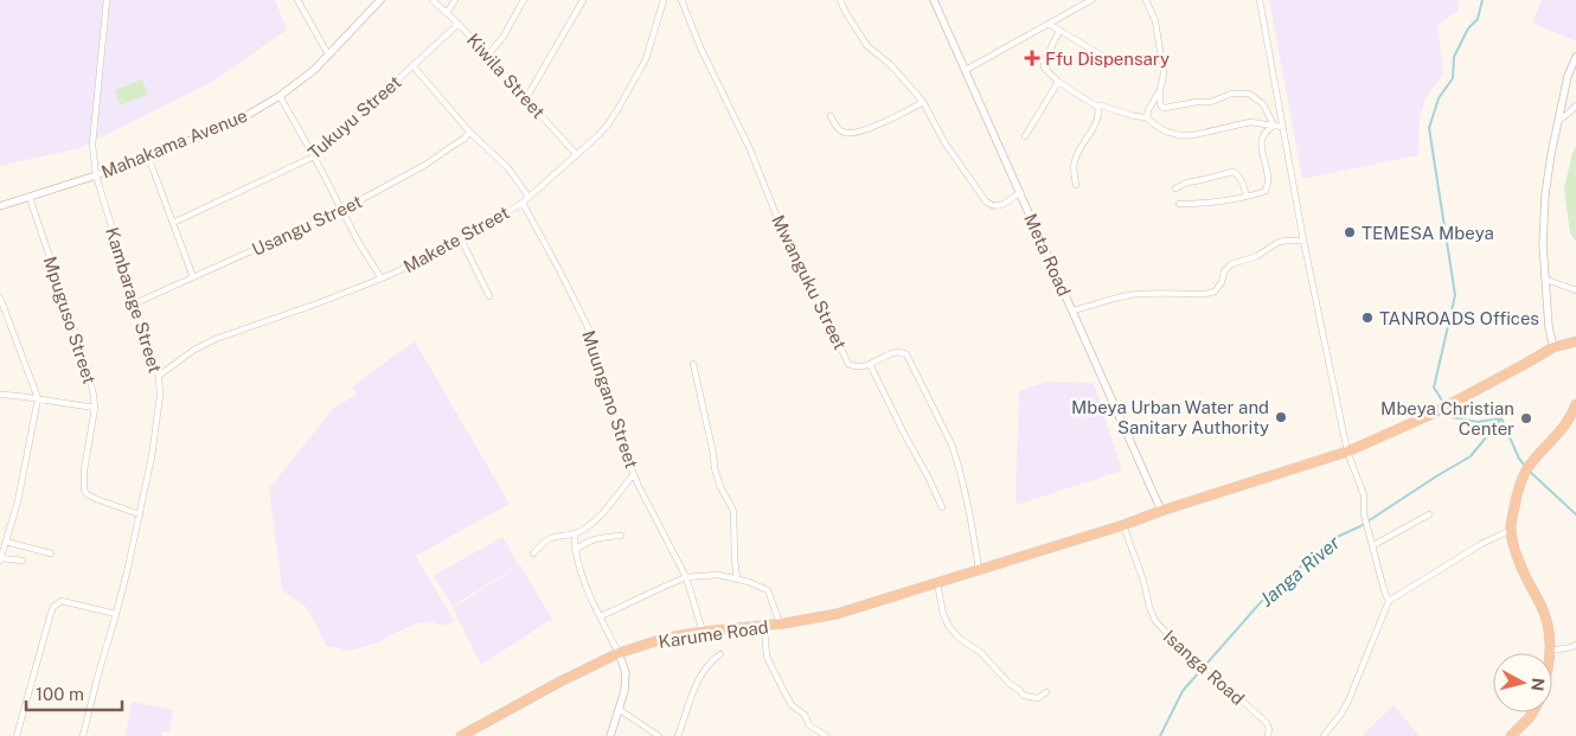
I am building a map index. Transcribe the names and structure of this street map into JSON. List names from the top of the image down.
{
  "streets": {
    "highway": ["Karume Road"],
    "street": [
      "Kiwila Street",
      "Tukuyu Street",
      "Mahakama Avenue",
      "Usangu Street",
      "Makete Street",
      "Meta Road",
      "Mwanguku Street",
      "Kambarage Street",
      "Mpuguso Street",
      "Muungano Street",
      "Isanga Road"
    ]
  },
  "crossings": [
    ["Kiwila Street", "Tukuyu Street"],
    ["Kiwila Street", "Makete Street"],
    ["Mahakama Avenue", "Kambarage Street"],
    ["Mahakama Avenue", "Mpuguso Street"],
    ["Usangu Street", "Kambarage Street"],
    ["Makete Street", "Kambarage Street"],
    ["Makete Street", "Muungano Street"],
    ["Meta Road", "Karume Road"],
    ["Kambarage Street", "Mpuguso Street"],
    ["Muungano Street", "Karume Road"],
    ["Karume Road", "Isanga Road"]
  ],
  "water": ["Janga River"],
  "places": {
    "health": ["Ffu Dispensary"],
    "other": [
      "TEMESA Mbeya",
      "TANROADS Offices",
      "Mbeya Urban Water and Sanitary Authority",
      "Mbeya Christian Center"
    ]
  },
  "scale_bar": "100 m",
  "north": "right"
}
